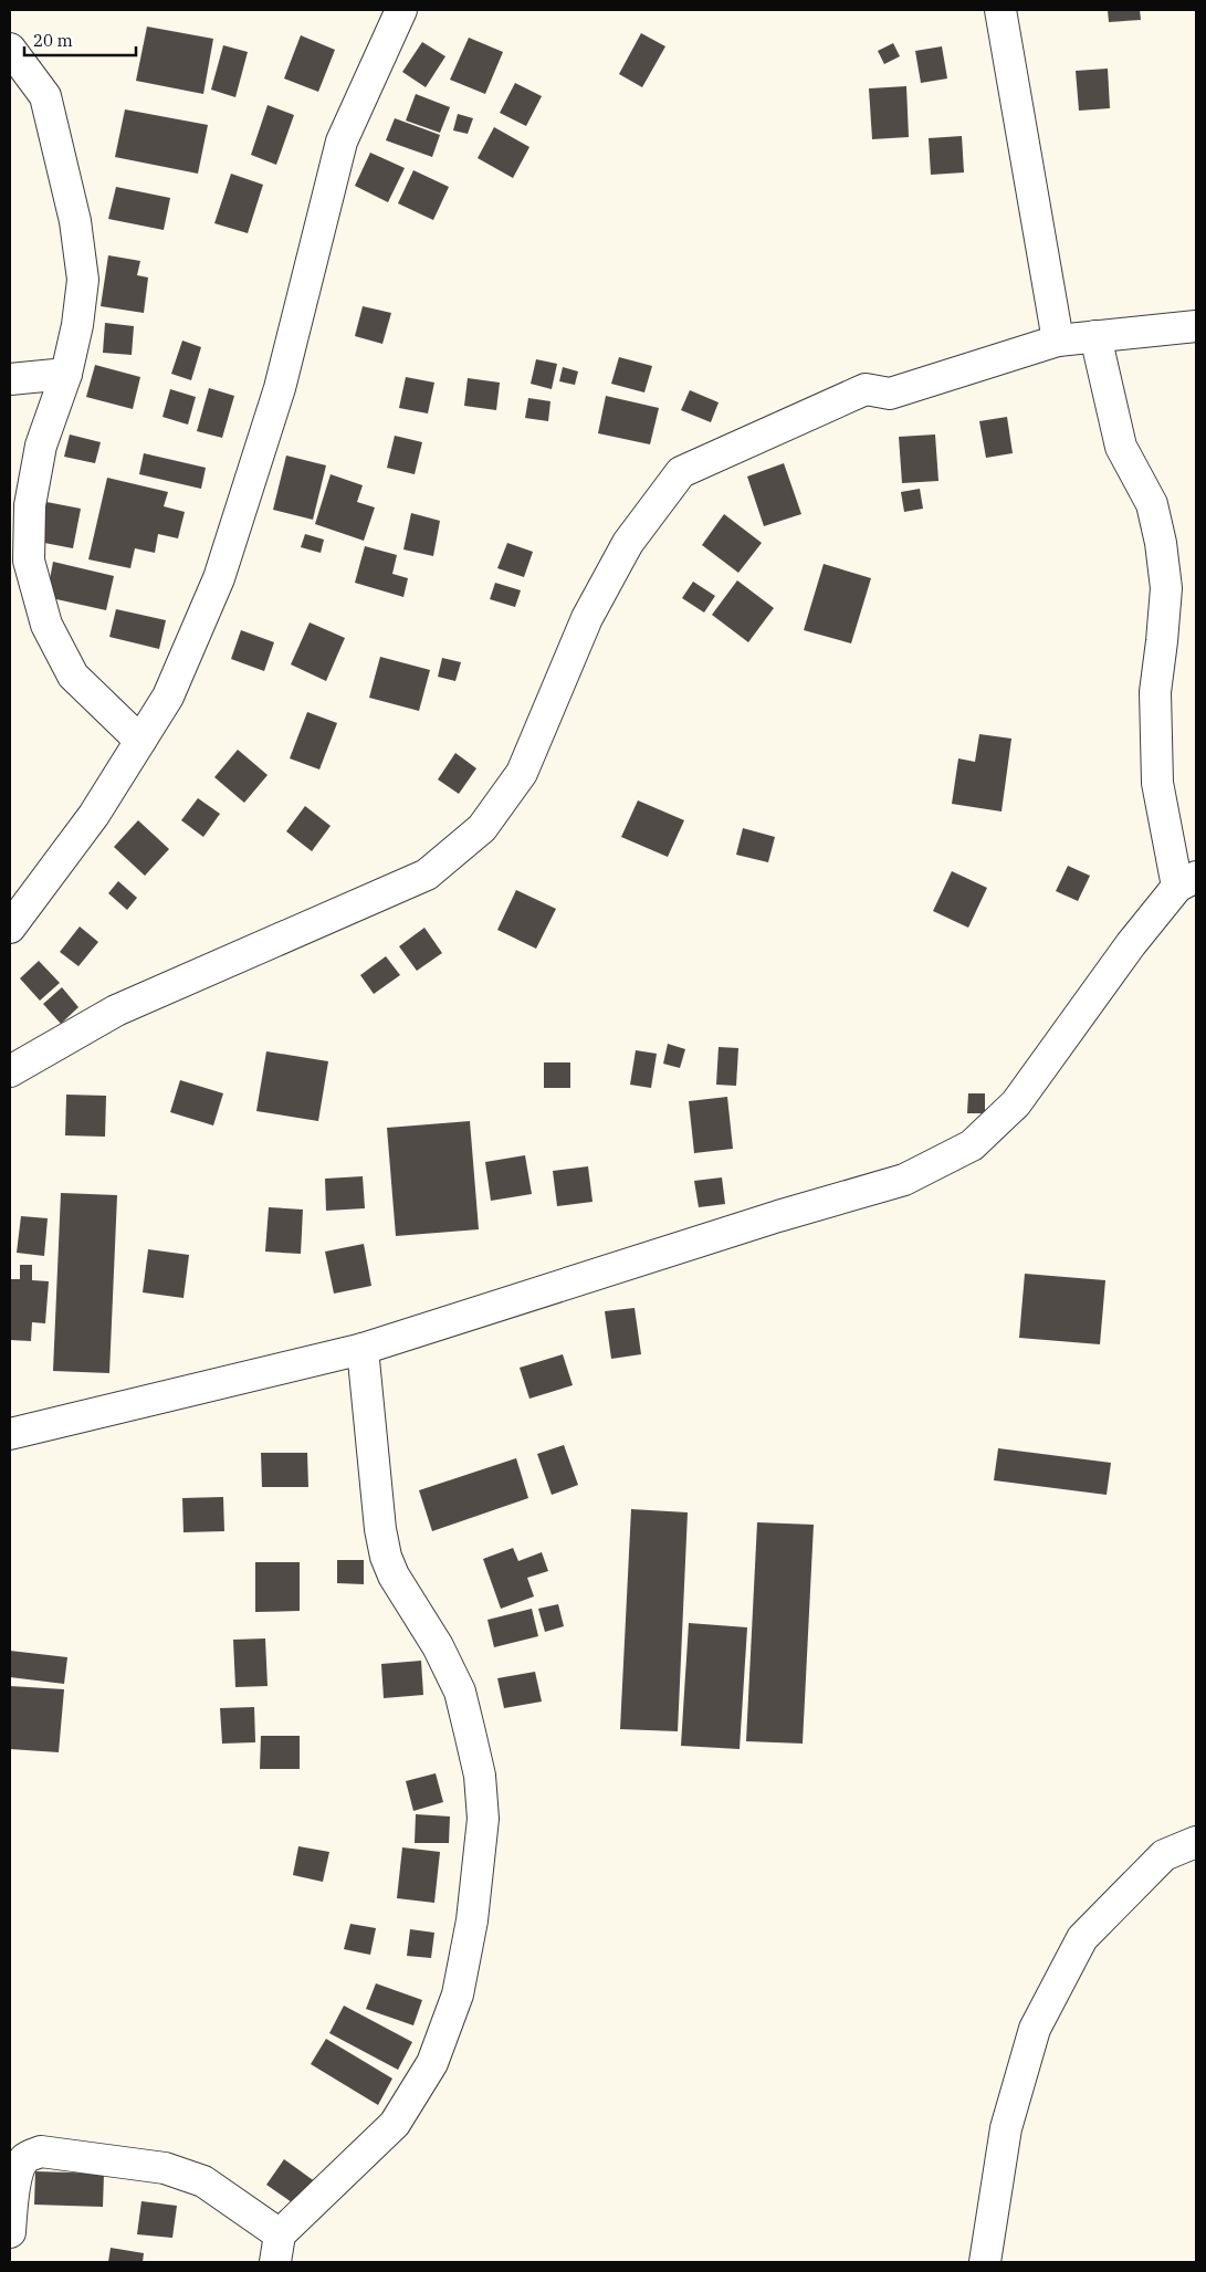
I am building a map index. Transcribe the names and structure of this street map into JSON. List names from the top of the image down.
{
  "scale_bar": "20 m"
}
